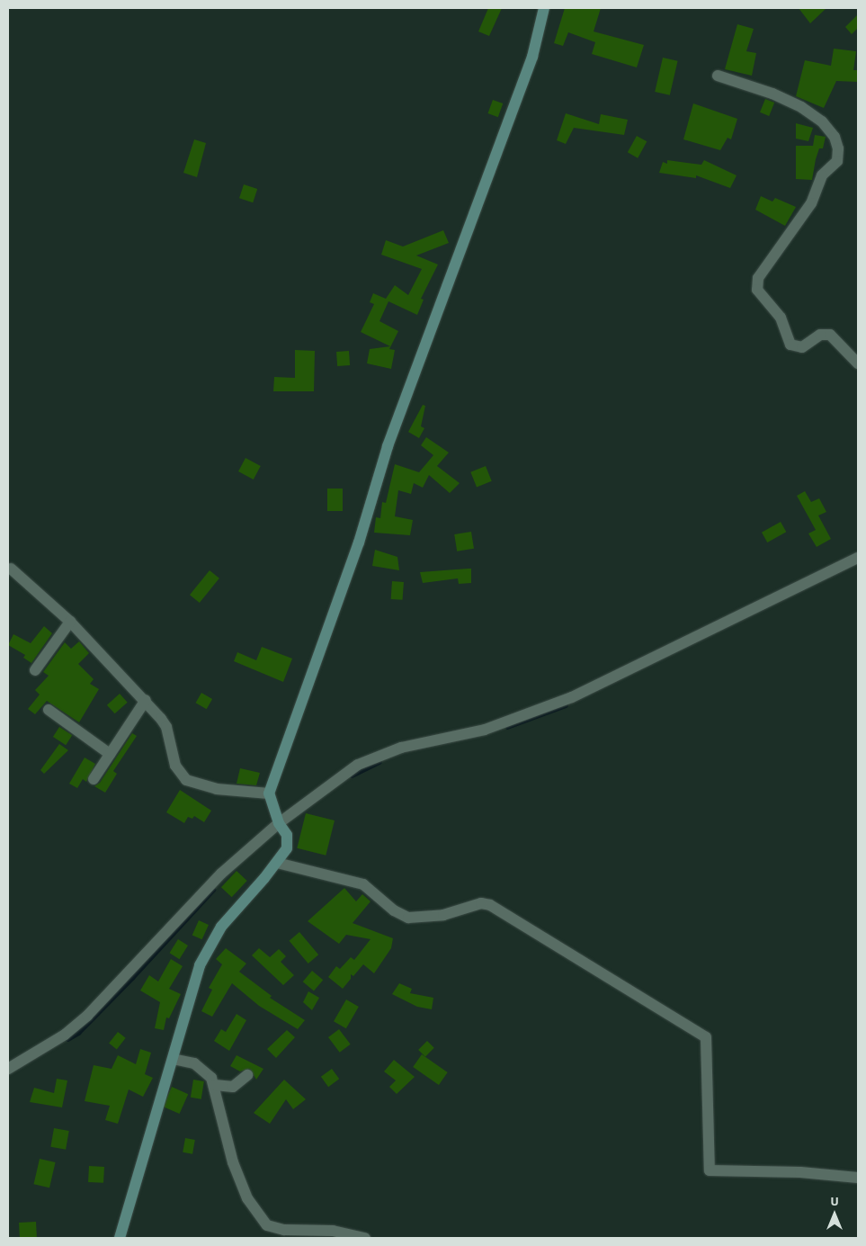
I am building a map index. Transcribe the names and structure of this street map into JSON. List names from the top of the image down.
{
  "north": "top"
}
